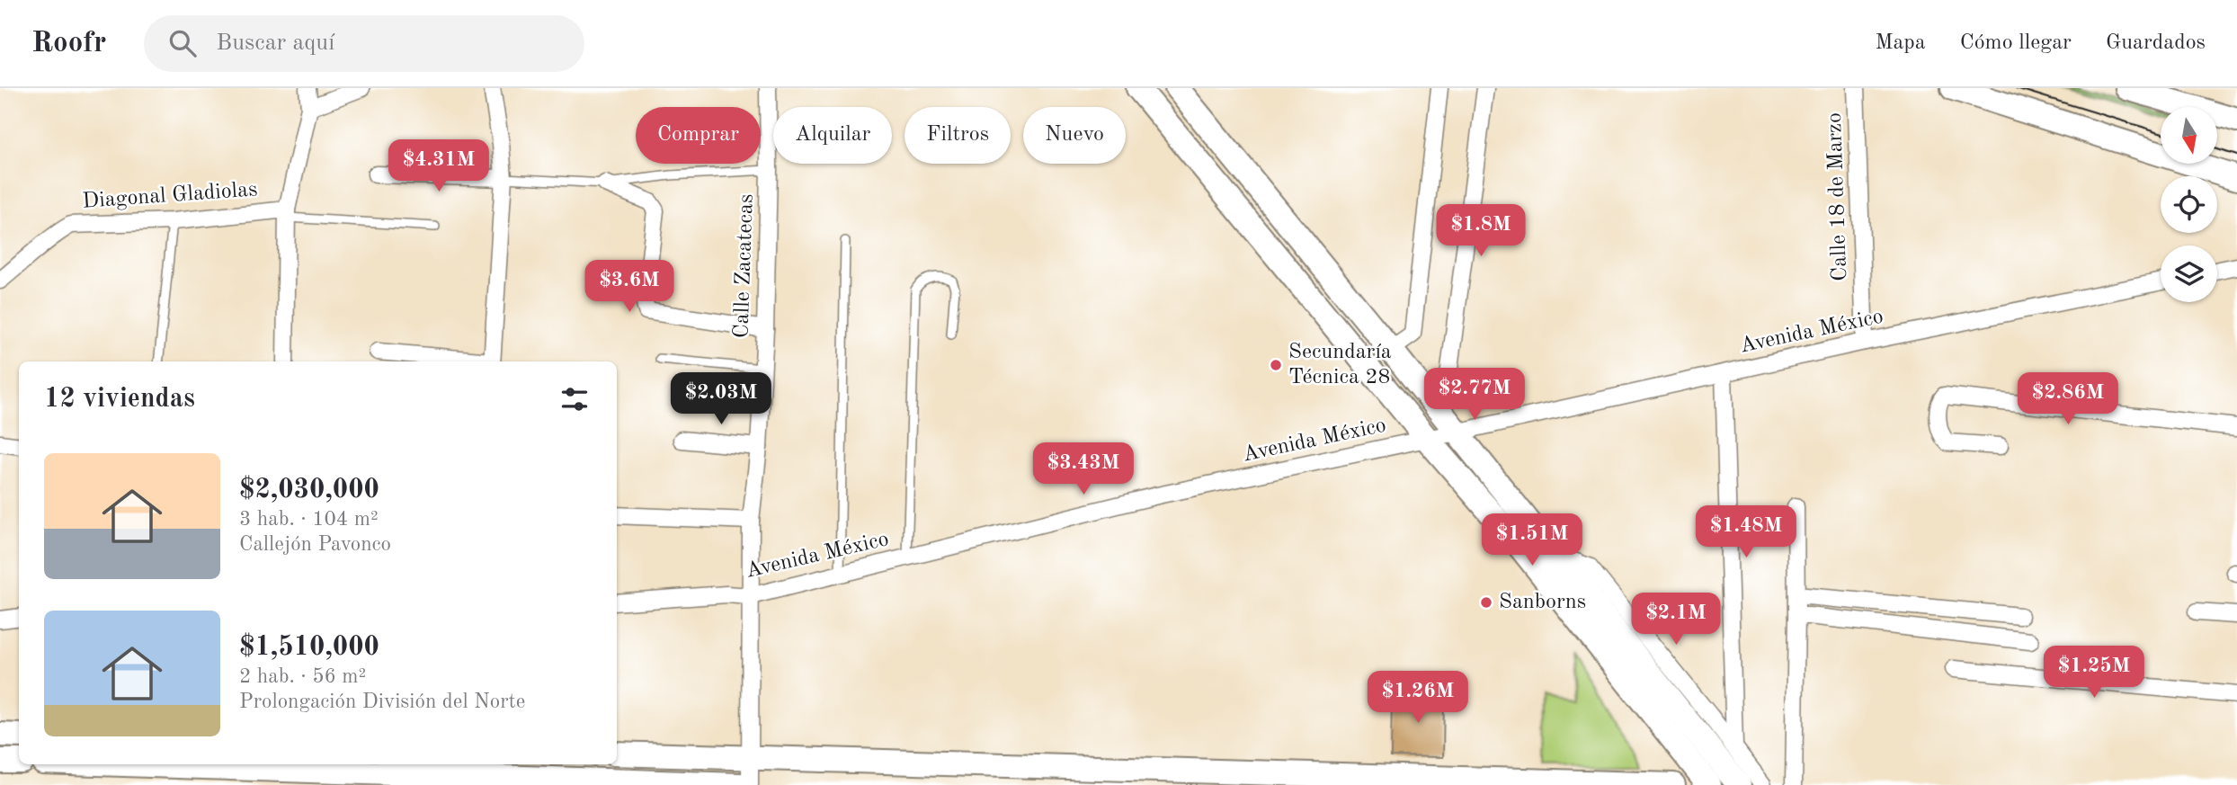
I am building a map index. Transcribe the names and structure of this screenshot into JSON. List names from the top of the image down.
{
  "streets": {
    "street": [
      "Diagonal Gladiolas",
      "Calle 18 de Marzo",
      "Calle Zacatecas",
      "Avenida México"
    ]
  },
  "crossings": [
    ["Calle 18 de Marzo", "Avenida México"],
    ["Calle Zacatecas", "Avenida México"]
  ],
  "places": ["Secundaría Técnica 28", "Sanborns"],
  "north": "bottom",
  "page": {
    "header": "Roofr",
    "search": "Buscar aquí",
    "nav": ["Mapa", "Cómo llegar", "Guardados"],
    "chip": [
      "Comprar",
      "Alquilar",
      "Filtros",
      "Nuevo"
    ],
    "price": [
      "$4.31M",
      "$1.8M",
      "$3.6M",
      "$2.77M",
      "$2.03M",
      "$2.86M",
      "$3.43M",
      "$1.48M",
      "$1.51M",
      "$2.1M",
      "$1.25M",
      "$1.26M"
    ],
    "heading": "12 viviendas",
    "list": [
      {
        "name": "$2,030,000",
        "note": "3 hab. · 104 m² · Callejón Pavonco"
      },
      {
        "name": "$1,510,000",
        "note": "2 hab. · 56 m² · Prolongación División del Norte"
      }
    ]
  }
}
